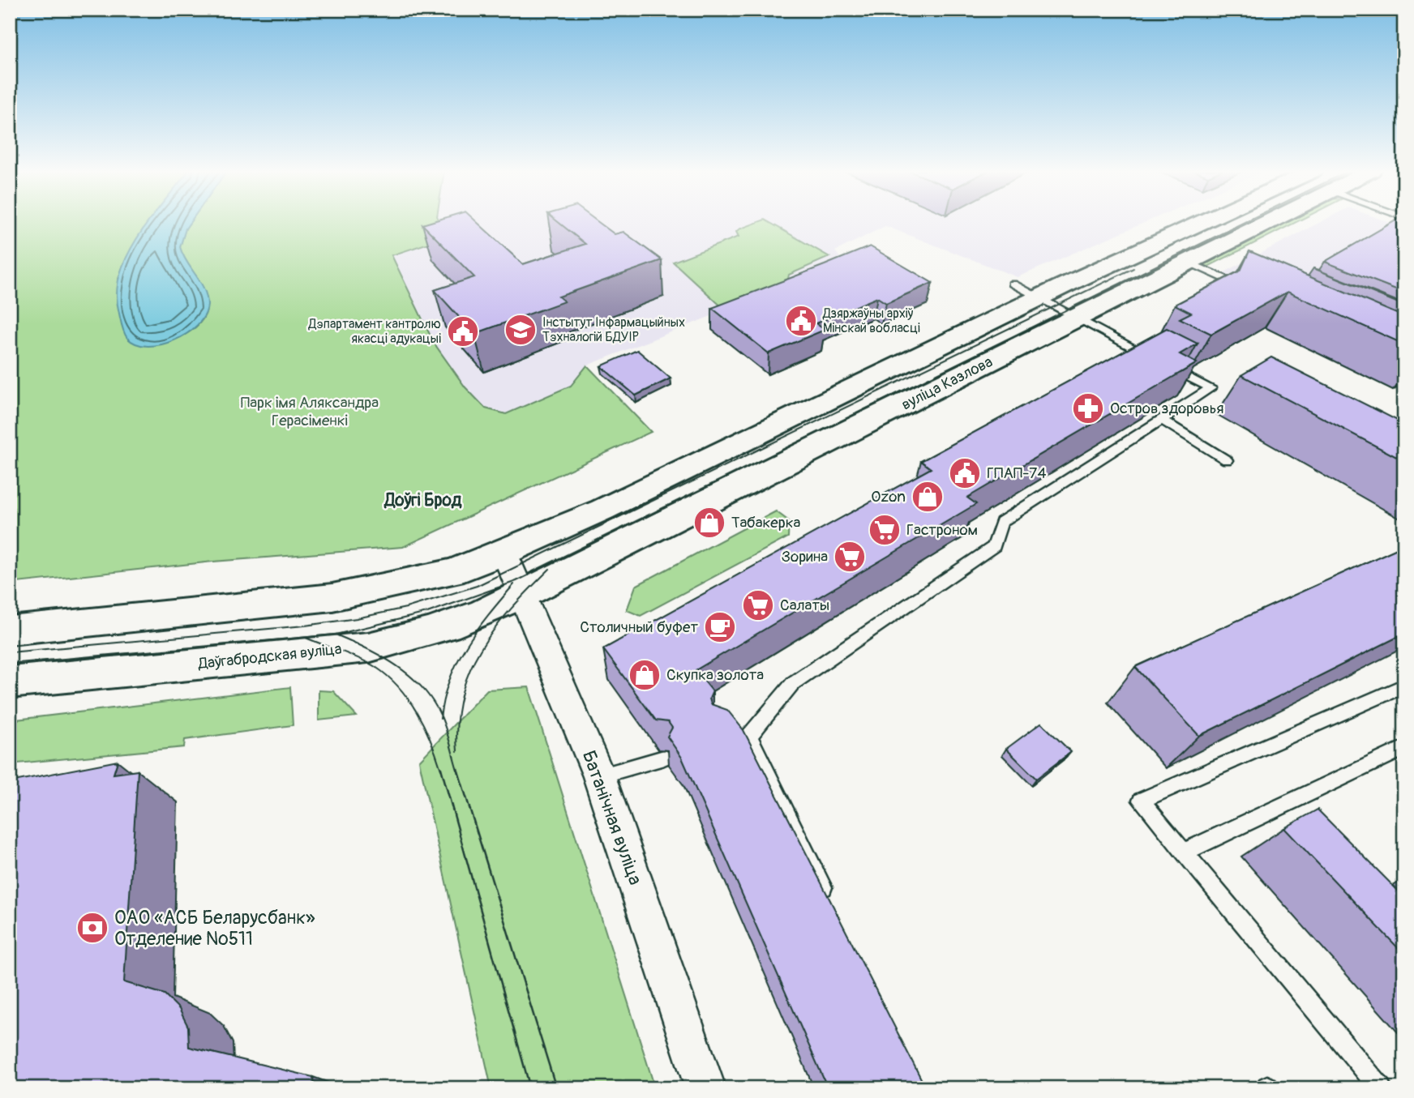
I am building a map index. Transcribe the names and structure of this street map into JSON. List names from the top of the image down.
{
  "streets": {
    "main road": ["вуліца Казлова", "Даўгабродская вуліца"],
    "street": ["Батанічная вуліца"]
  },
  "crossings": [
    ["вуліца Казлова", "Даўгабродская вуліца"],
    ["вуліца Казлова", "Батанічная вуліца"],
    ["Даўгабродская вуліца", "Батанічная вуліца"]
  ],
  "districts": ["Доўгі Брод"],
  "parks": ["Парк імя Аляксандра Герасіменкі"],
  "places": {
    "public building": ["Дзяржаўны архіў Мінскай вобласці", "Дэпартамент кантролю якасці адукацыі", "ГПАП-74"],
    "school or university": ["Інстытут Інфармацыйных Тэхналогій БДУІР"],
    "pharmacy": ["Остров здоровья"],
    "shop": ["Ozon", "Табакерка", "Скупка золота"],
    "supermarket": ["Гастроном", "Зорина", "Салаты"],
    "cafe": ["Столичный буфет"],
    "bank": ["ОАО «АСБ Беларусбанк» Отделение №511"]
  }
}
